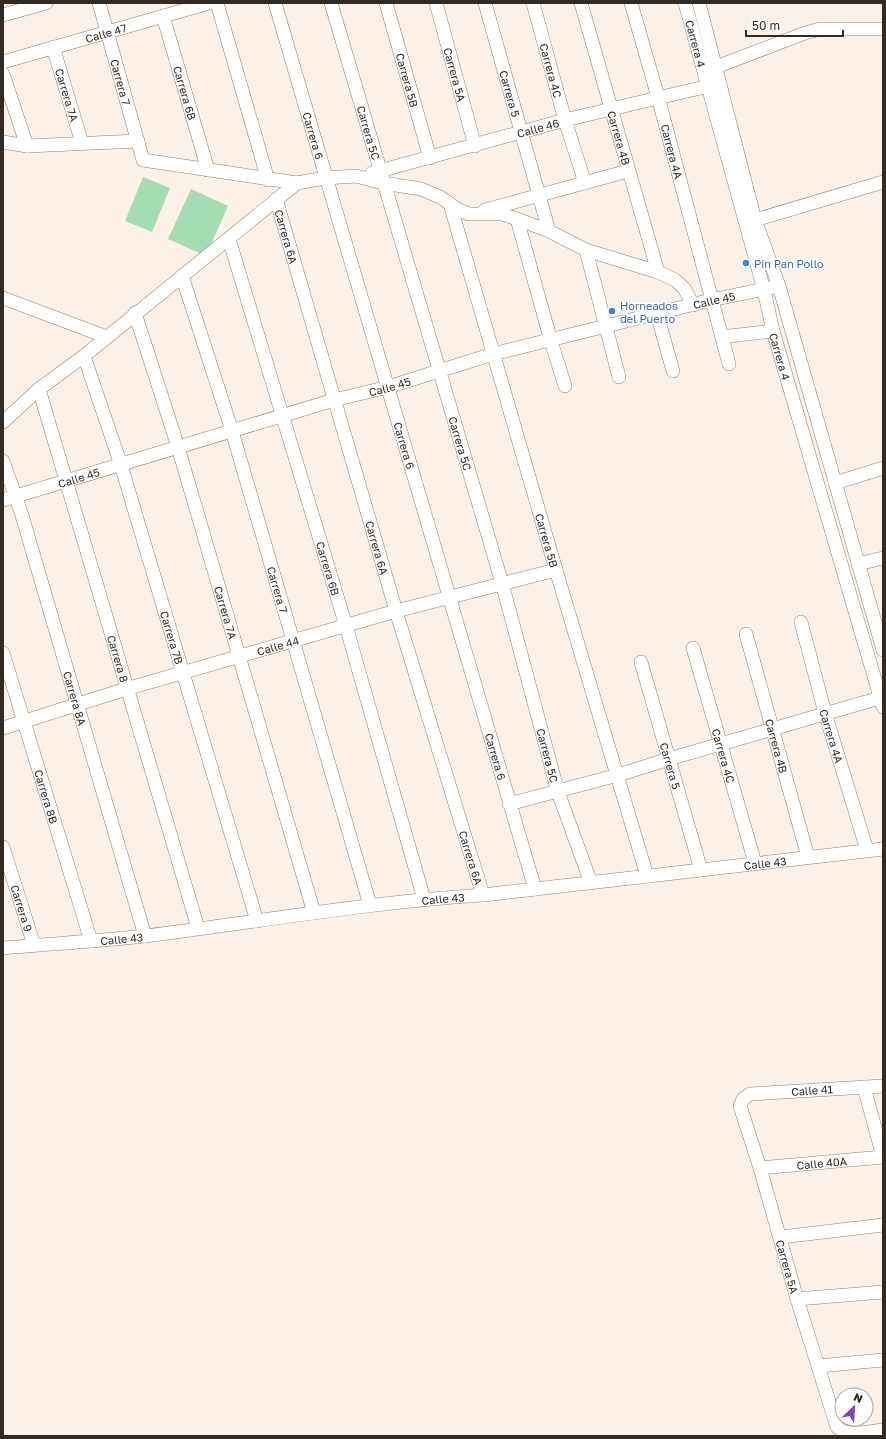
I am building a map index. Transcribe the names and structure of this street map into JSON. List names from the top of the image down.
{
  "streets": {
    "street": [
      "Calle 47",
      "Carrera 4",
      "Carrera 4C",
      "Carrera 5A",
      "Carrera 5B",
      "Carrera 7",
      "Carrera 6B",
      "Carrera 5",
      "Carrera 7A",
      "Calle 46",
      "Carrera 5C",
      "Carrera 6",
      "Carrera 4B",
      "Carrera 4A",
      "Carrera 6A",
      "Calle 45",
      "Carrera 7B",
      "Calle 44",
      "Carrera 8",
      "Carrera 8A",
      "Carrera 8B",
      "Calle 43",
      "Carrera 9",
      "Calle 41",
      "Calle 40A"
    ]
  },
  "crossings": [
    ["Calle 47", "Carrera 7"],
    ["Calle 47", "Carrera 6B"],
    ["Calle 47", "Carrera 7A"],
    ["Carrera 4", "Calle 46"],
    ["Carrera 4", "Calle 45"],
    ["Carrera 4C", "Calle 46"],
    ["Carrera 4C", "Calle 43"],
    ["Carrera 5A", "Calle 46"],
    ["Carrera 5A", "Calle 41"],
    ["Carrera 5A", "Calle 40A"],
    ["Carrera 5B", "Calle 46"],
    ["Carrera 5B", "Calle 45"],
    ["Carrera 5B", "Calle 44"],
    ["Carrera 5B", "Calle 43"],
    ["Carrera 7", "Carrera 6B"],
    ["Carrera 7", "Calle 45"],
    ["Carrera 7", "Calle 44"],
    ["Carrera 7", "Calle 43"],
    ["Carrera 6B", "Calle 45"],
    ["Carrera 6B", "Calle 44"],
    ["Carrera 6B", "Calle 43"],
    ["Carrera 5", "Calle 46"],
    ["Carrera 5", "Calle 43"],
    ["Carrera 7A", "Calle 45"],
    ["Carrera 7A", "Calle 44"],
    ["Carrera 7A", "Calle 43"],
    ["Calle 46", "Carrera 5C"],
    ["Calle 46", "Carrera 4B"],
    ["Calle 46", "Carrera 4A"],
    ["Carrera 5C", "Calle 45"],
    ["Carrera 5C", "Calle 44"],
    ["Carrera 5C", "Calle 43"],
    ["Carrera 6", "Calle 45"],
    ["Carrera 6", "Calle 44"],
    ["Carrera 6", "Calle 43"],
    ["Carrera 4B", "Calle 43"],
    ["Carrera 4A", "Calle 45"],
    ["Carrera 4A", "Calle 43"],
    ["Carrera 6A", "Calle 45"],
    ["Carrera 6A", "Calle 44"],
    ["Carrera 6A", "Calle 43"],
    ["Calle 45", "Carrera 7B"],
    ["Calle 45", "Carrera 8"],
    ["Calle 45", "Carrera 8A"],
    ["Carrera 7B", "Calle 44"],
    ["Carrera 7B", "Calle 43"],
    ["Calle 44", "Carrera 8"],
    ["Calle 44", "Carrera 8A"],
    ["Calle 44", "Carrera 8B"],
    ["Carrera 8", "Calle 43"],
    ["Carrera 8A", "Calle 43"],
    ["Carrera 8B", "Calle 43"],
    ["Calle 43", "Carrera 9"]
  ],
  "places": ["Pin Pan Pollo", "Horneados del Puerto"],
  "scale_bar": "50 m",
  "north": "top right"
}
